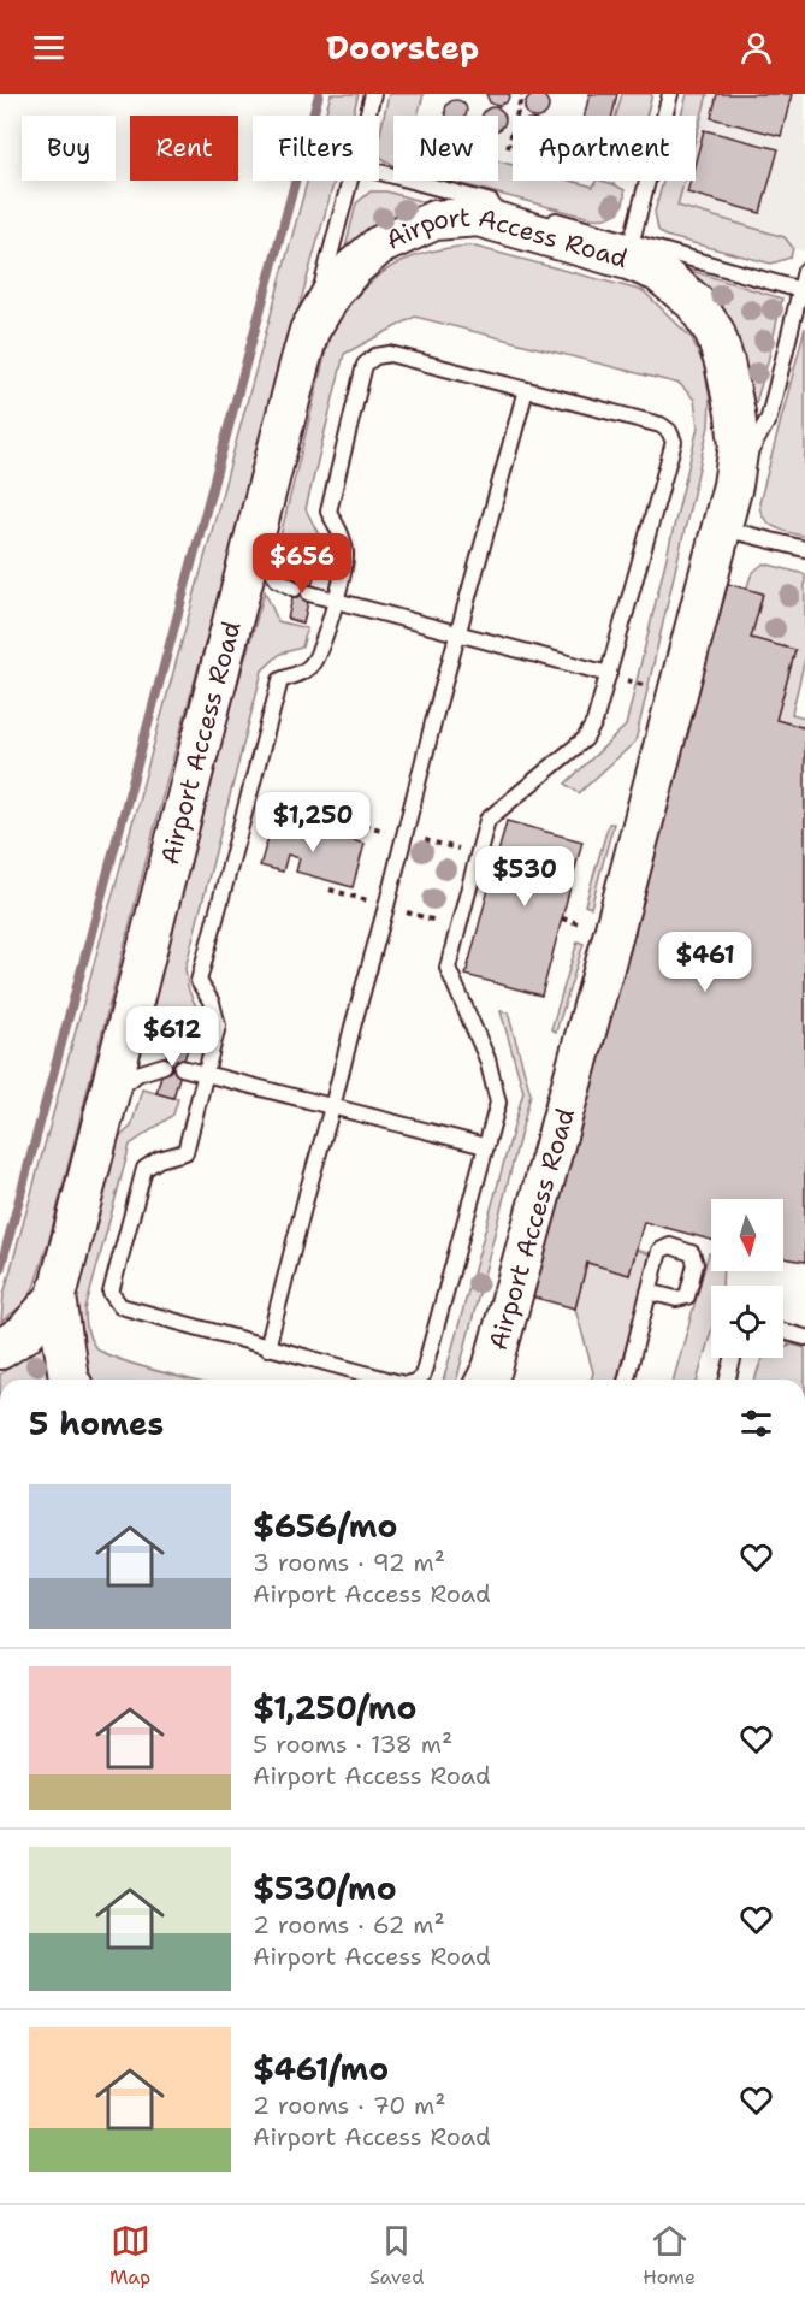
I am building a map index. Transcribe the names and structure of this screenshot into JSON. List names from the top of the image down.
{
  "streets": {
    "main road": ["Airport Access Road"]
  },
  "north": "bottom",
  "page": {
    "header": "Doorstep",
    "chip": [
      "Buy",
      "Rent",
      "Filters",
      "New",
      "Apartment"
    ],
    "price": [
      "$656",
      "$1,250",
      "$530",
      "$461",
      "$612"
    ],
    "heading": "5 homes",
    "list": [
      {
        "name": "$656/mo",
        "note": "3 rooms · 92 m² · Airport Access Road"
      },
      {
        "name": "$1,250/mo",
        "note": "5 rooms · 138 m² · Airport Access Road"
      },
      {
        "name": "$530/mo",
        "note": "2 rooms · 62 m² · Airport Access Road"
      },
      {
        "name": "$461/mo",
        "note": "2 rooms · 70 m² · Airport Access Road"
      }
    ],
    "tabs": ["Map", "Saved", "Home"]
  }
}
